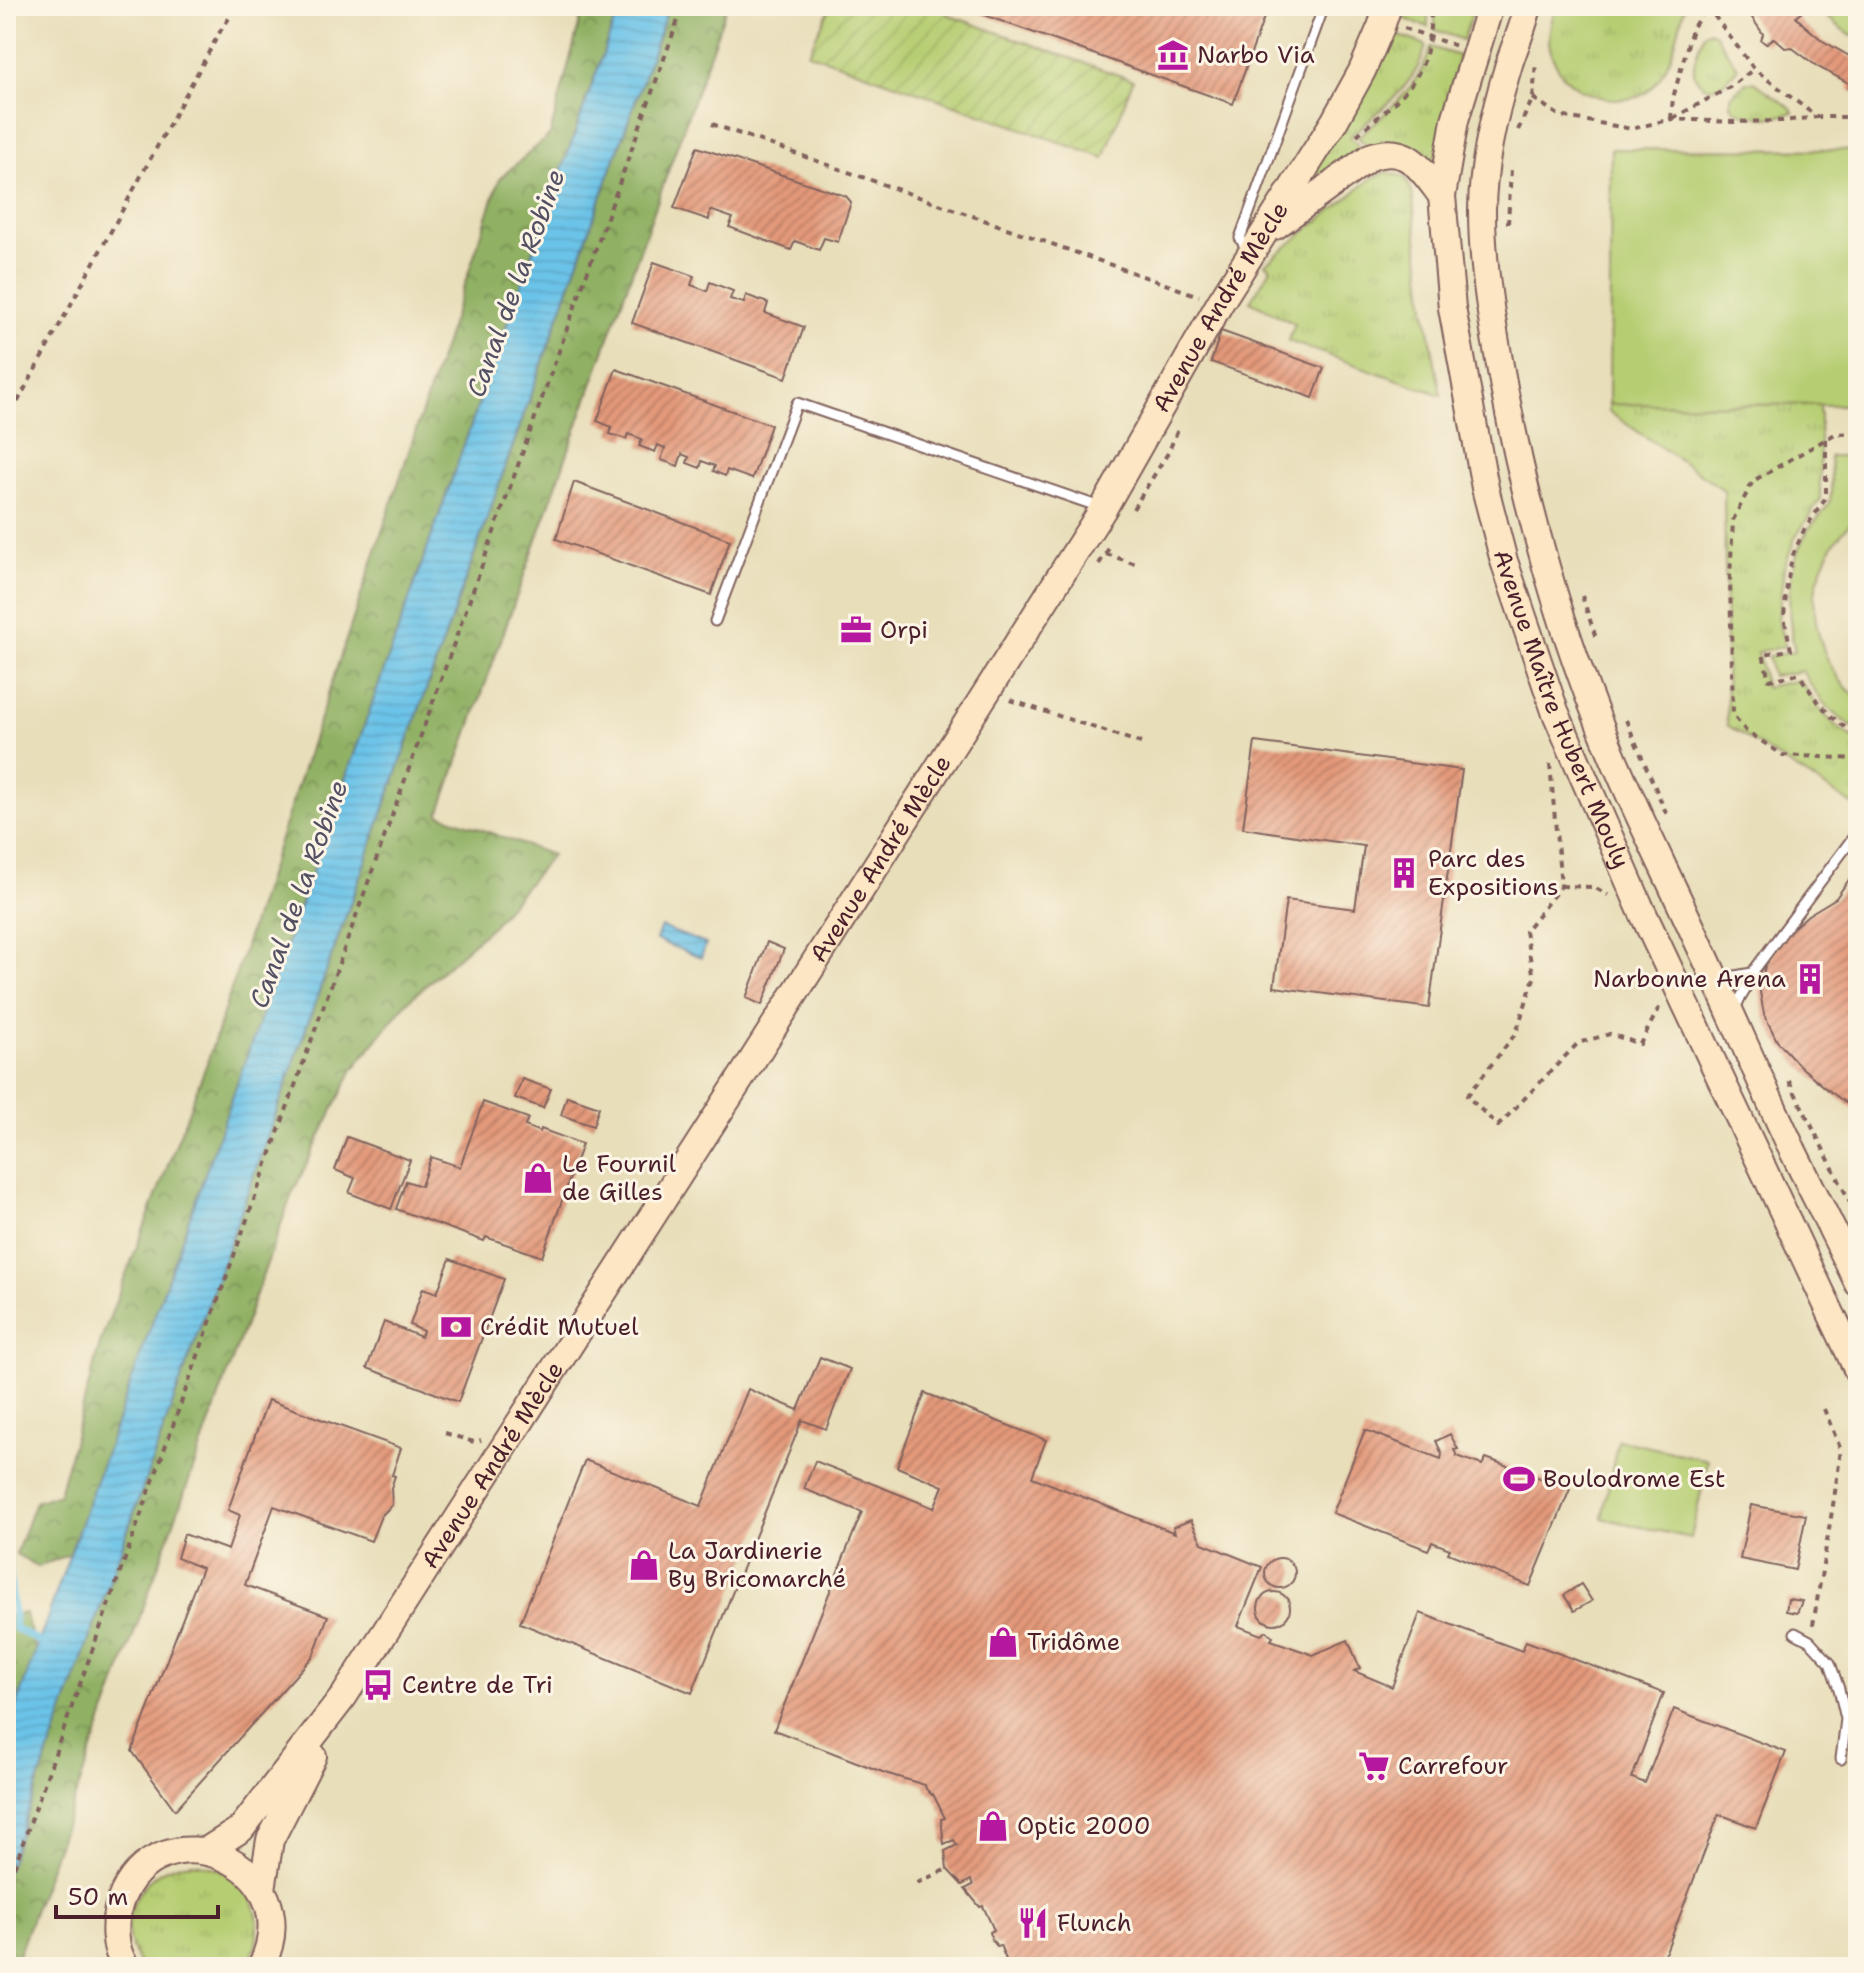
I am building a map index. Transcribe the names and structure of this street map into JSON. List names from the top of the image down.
{
  "streets": {
    "street": ["Avenue André Mècle", "Avenue Maître Hubert Mouly"]
  },
  "water": ["Canal de la Robine"],
  "places": {
    "museum": ["Narbo Via"],
    "office": ["Orpi"],
    "building": ["Parc des Expositions", "Narbonne Arena"],
    "shop": [
      "Le Fournil de Gilles",
      "La Jardinerie By Bricomarché",
      "Tridôme",
      "Optic 2000"
    ],
    "bank": ["Crédit Mutuel"],
    "sports": ["Boulodrome Est"],
    "bus stop": ["Centre de Tri"],
    "supermarket": ["Carrefour"],
    "restaurant": ["Flunch"]
  },
  "scale_bar": "50 m"
}
